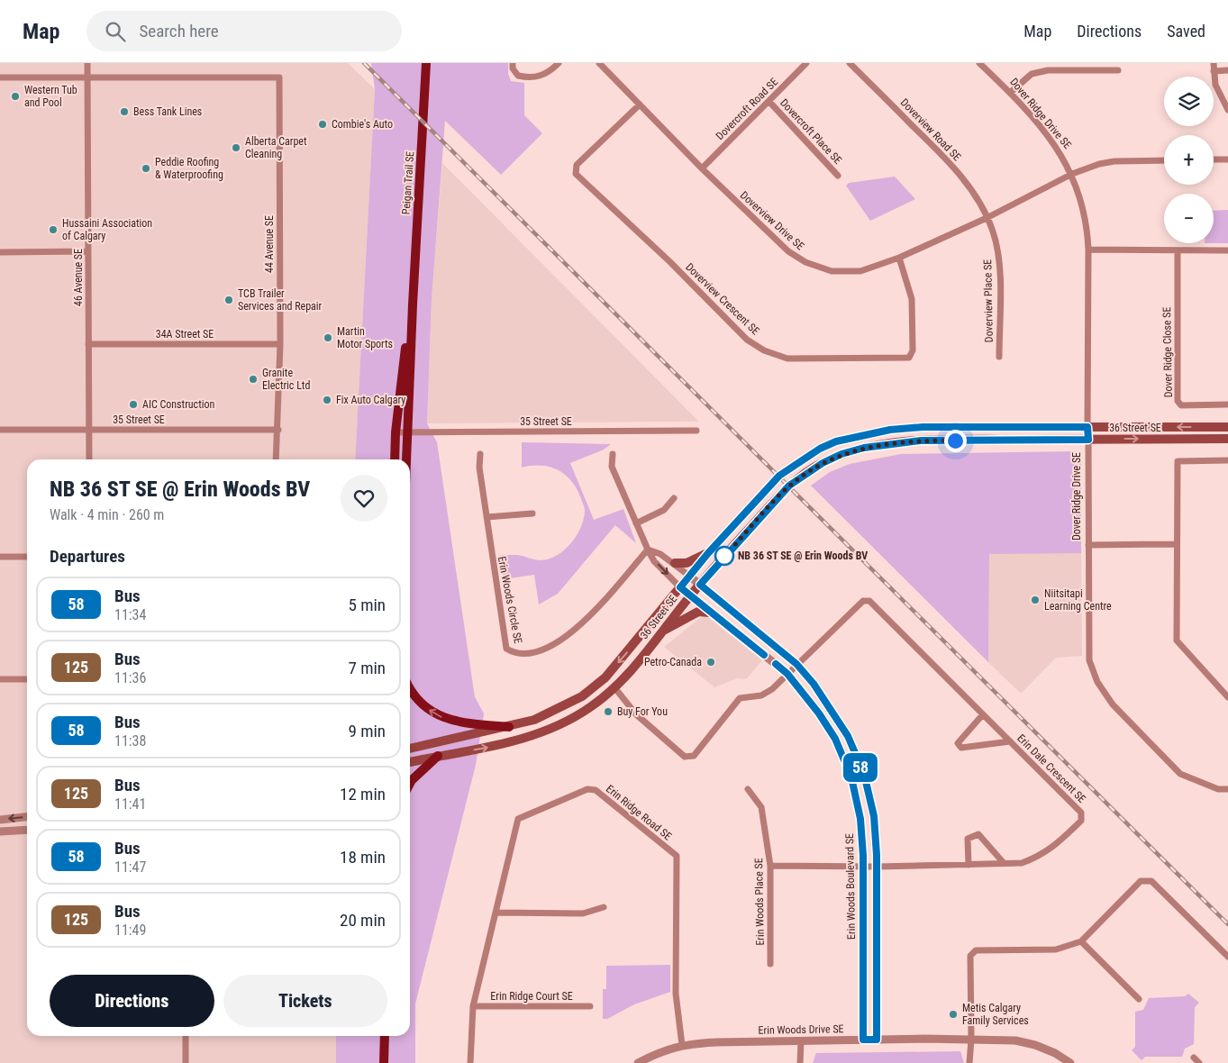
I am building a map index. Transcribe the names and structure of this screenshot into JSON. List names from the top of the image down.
{
  "streets": {
    "main road": ["Peigan Trail SE", "36 Street SE"],
    "street": [
      "Dovercroft Road SE",
      "Dover Ridge Drive SE",
      "Doverview Road SE",
      "Dovercroft Place SE",
      "Doverview Drive SE",
      "44 Avenue SE",
      "46 Avenue SE",
      "Doverview Crescent SE",
      "Doverview Place SE",
      "34A Street SE",
      "Dover Ridge Close SE",
      "35 Street SE",
      "Erin Woods Circle SE",
      "Erin Dale Crescent SE",
      "Erin Ridge Road SE",
      "Erin Woods Boulevard SE",
      "Erin Woods Place SE",
      "Erin Ridge Court SE",
      "Erin Woods Drive SE"
    ]
  },
  "crossings": [
    ["Dovercroft Road SE", "Dovercroft Place SE"],
    ["Dovercroft Road SE", "Doverview Drive SE"],
    ["Dover Ridge Drive SE", "Doverview Drive SE"],
    ["Dover Ridge Drive SE", "36 Street SE"],
    ["Doverview Road SE", "Doverview Drive SE"],
    ["Doverview Road SE", "Doverview Place SE"],
    ["Peigan Trail SE", "35 Street SE"],
    ["Doverview Drive SE", "Doverview Crescent SE"],
    ["Doverview Drive SE", "Doverview Place SE"],
    ["44 Avenue SE", "46 Avenue SE"],
    ["44 Avenue SE", "34A Street SE"],
    ["44 Avenue SE", "35 Street SE"],
    ["46 Avenue SE", "34A Street SE"],
    ["46 Avenue SE", "35 Street SE"],
    ["36 Street SE", "Erin Dale Crescent SE"],
    ["36 Street SE", "Erin Woods Boulevard SE"],
    ["Erin Dale Crescent SE", "Erin Woods Boulevard SE"],
    ["Erin Dale Crescent SE", "Erin Woods Place SE"],
    ["Erin Ridge Road SE", "Erin Ridge Court SE"],
    ["Erin Ridge Road SE", "Erin Woods Drive SE"],
    ["Erin Woods Boulevard SE", "Erin Woods Drive SE"]
  ],
  "places": [
    "Western Tub and Pool",
    "Bess Tank Lines",
    "Combie's Auto",
    "Alberta Carpet Cleaning",
    "Peddie Roofing & Waterproofing",
    "Hussaini Association of Calgary",
    "TCB Trailer Services and Repair",
    "Martin Motor Sports",
    "Granite Electric Ltd",
    "Fix Auto Calgary",
    "AIC Construction",
    "NB 36 ST SE @ Erin Woods BV",
    "Niitsitapi Learning Centre",
    "Petro-Canada",
    "Buy For You",
    "Metis Calgary Family Services"
  ],
  "lines": ["bus line 58"],
  "page": {
    "header": "Map",
    "search": "Search here",
    "nav": ["Map", "Directions", "Saved"],
    "on_map": "58",
    "map_buttons": ["+", "−"],
    "heading": [
      ["NB 36 ST SE @ Erin Woods BV", "Walk · 4 min · 260 m"],
      "Departures"
    ],
    "list": [
      {
        "mark": "58",
        "name": "Bus",
        "note": "11:34",
        "value": "5 min"
      },
      {
        "mark": "125",
        "name": "Bus",
        "note": "11:36",
        "value": "7 min"
      },
      {
        "mark": "58",
        "name": "Bus",
        "note": "11:38",
        "value": "9 min"
      },
      {
        "mark": "125",
        "name": "Bus",
        "note": "11:41",
        "value": "12 min"
      },
      {
        "mark": "58",
        "name": "Bus",
        "note": "11:47",
        "value": "18 min"
      },
      {
        "mark": "125",
        "name": "Bus",
        "note": "11:49",
        "value": "20 min"
      }
    ],
    "buttons": ["Directions", "Tickets"]
  }
}
